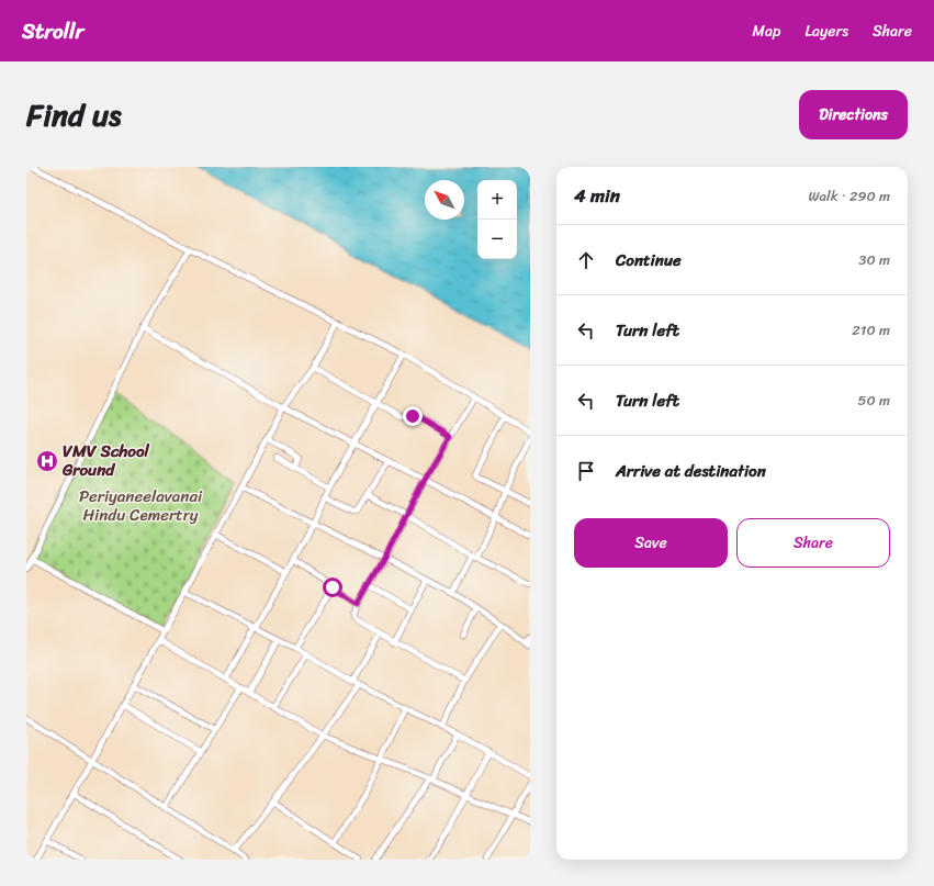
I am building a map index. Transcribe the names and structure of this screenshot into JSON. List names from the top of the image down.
{
  "parks": ["Periyaneelavanai Hindu Cemertry"],
  "places": {
    "hospital": ["VMV School Ground"]
  },
  "north": "top left",
  "page": {
    "header": "Strollr",
    "nav": ["Map", "Layers", "Share"],
    "title": "Find us",
    "buttons": [
      "Directions",
      ["Save", "Share"]
    ],
    "heading": ["4 min", "Walk · 290 m"],
    "map_buttons": ["+", "−"],
    "list": [
      ["Continue", "30 m"],
      ["Turn left", "210 m"],
      ["Turn left", "50 m"],
      "Arrive at destination"
    ]
  }
}
